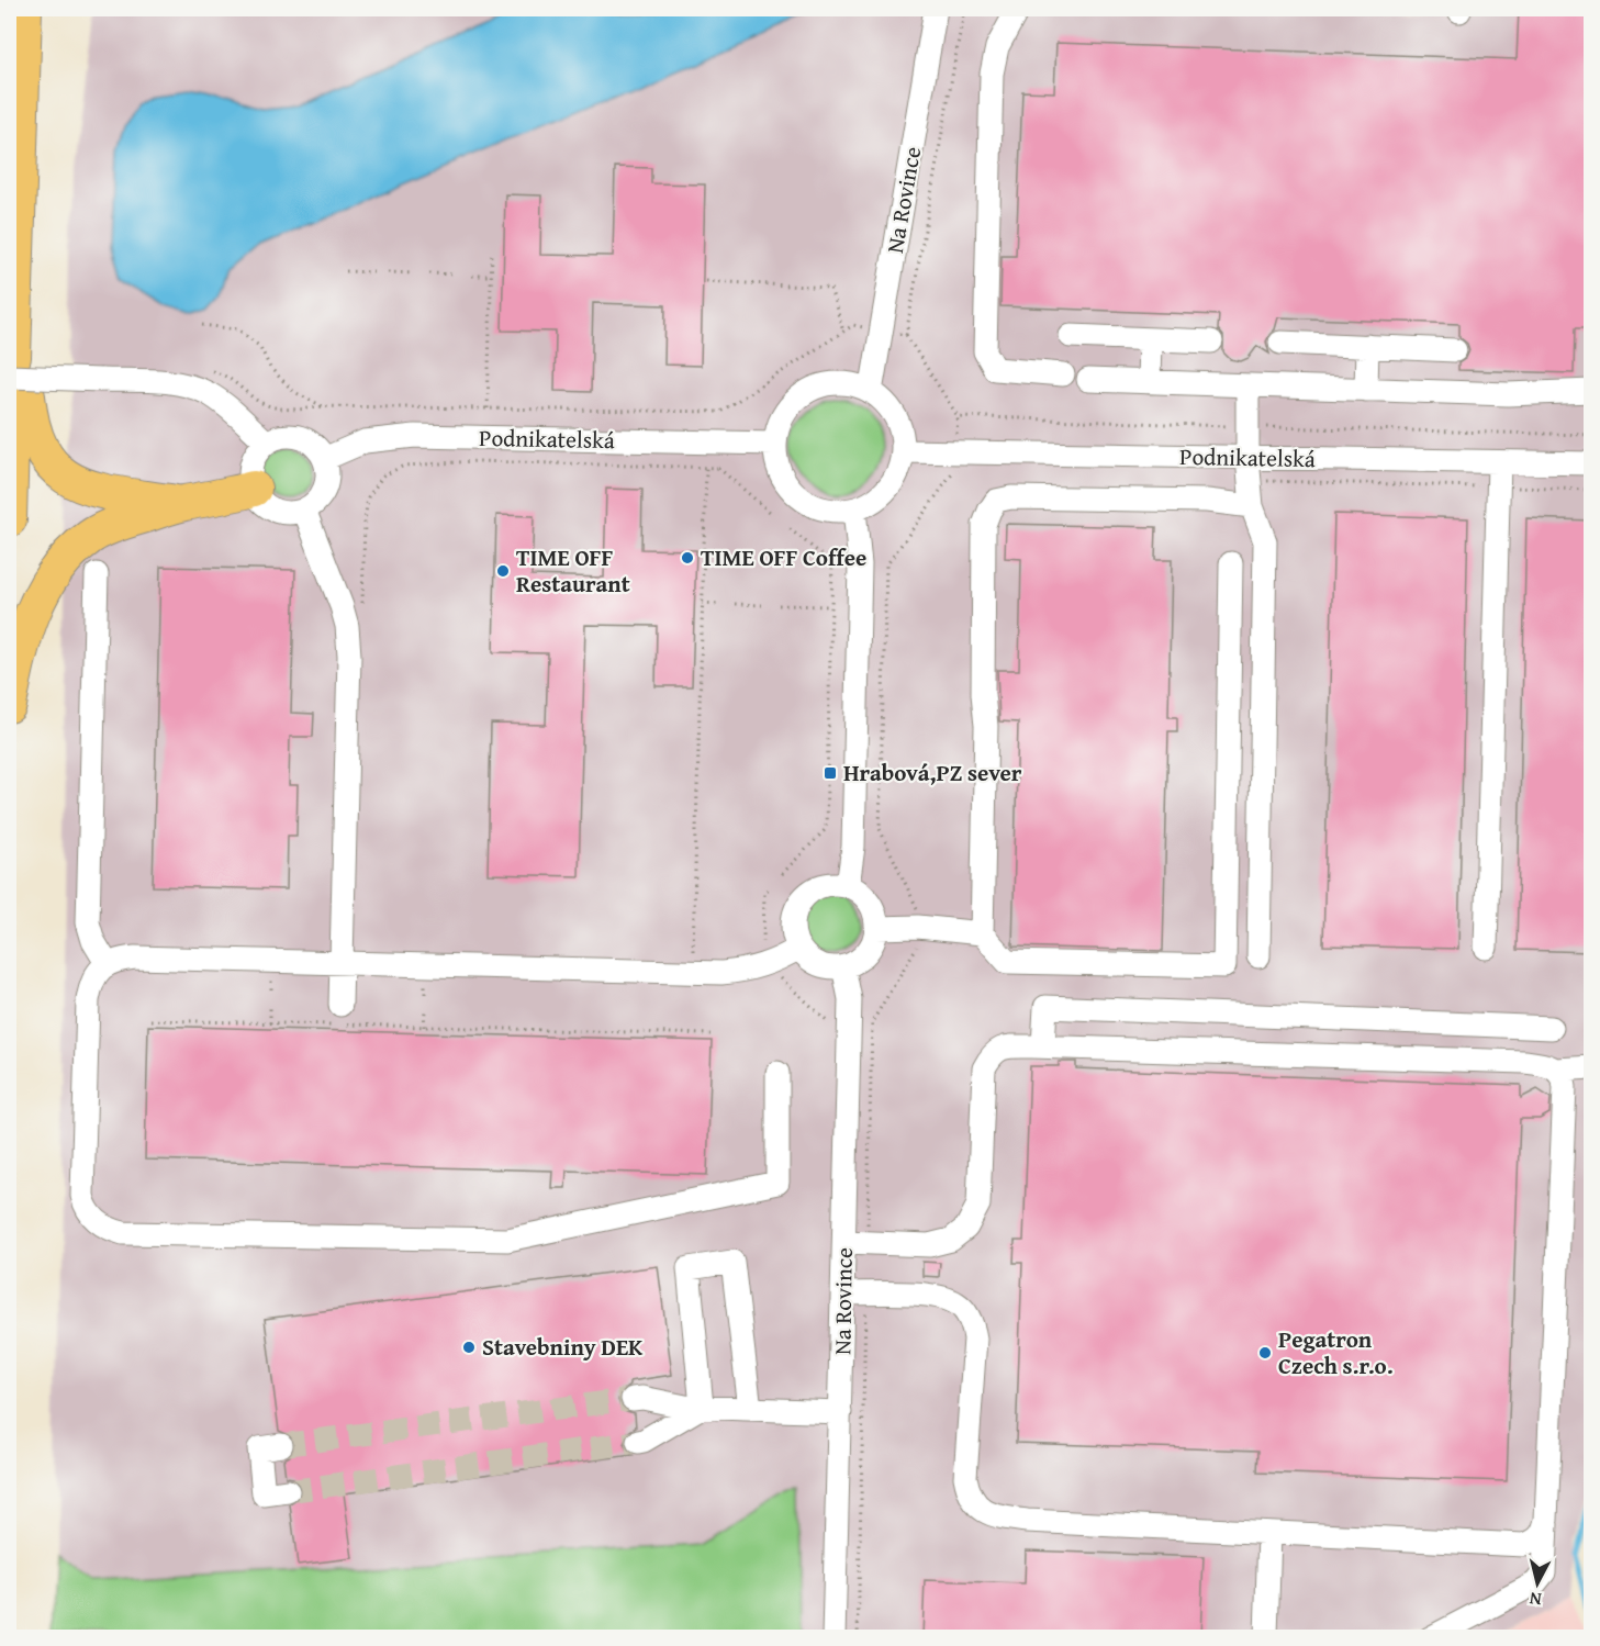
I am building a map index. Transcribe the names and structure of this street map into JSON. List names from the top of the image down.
{
  "streets": {
    "street": ["Na Rovince", "Podnikatelská"]
  },
  "crossings": [
    ["Na Rovince", "Podnikatelská"]
  ],
  "places": {
    "other": [
      "TIME OFF Coffee",
      "TIME OFF Restaurant",
      "Stavebniny DEK",
      "Pegatron Czech s.r.o."
    ],
    "transit": ["Hrabová,PZ sever"]
  },
  "north": "bottom"
}
